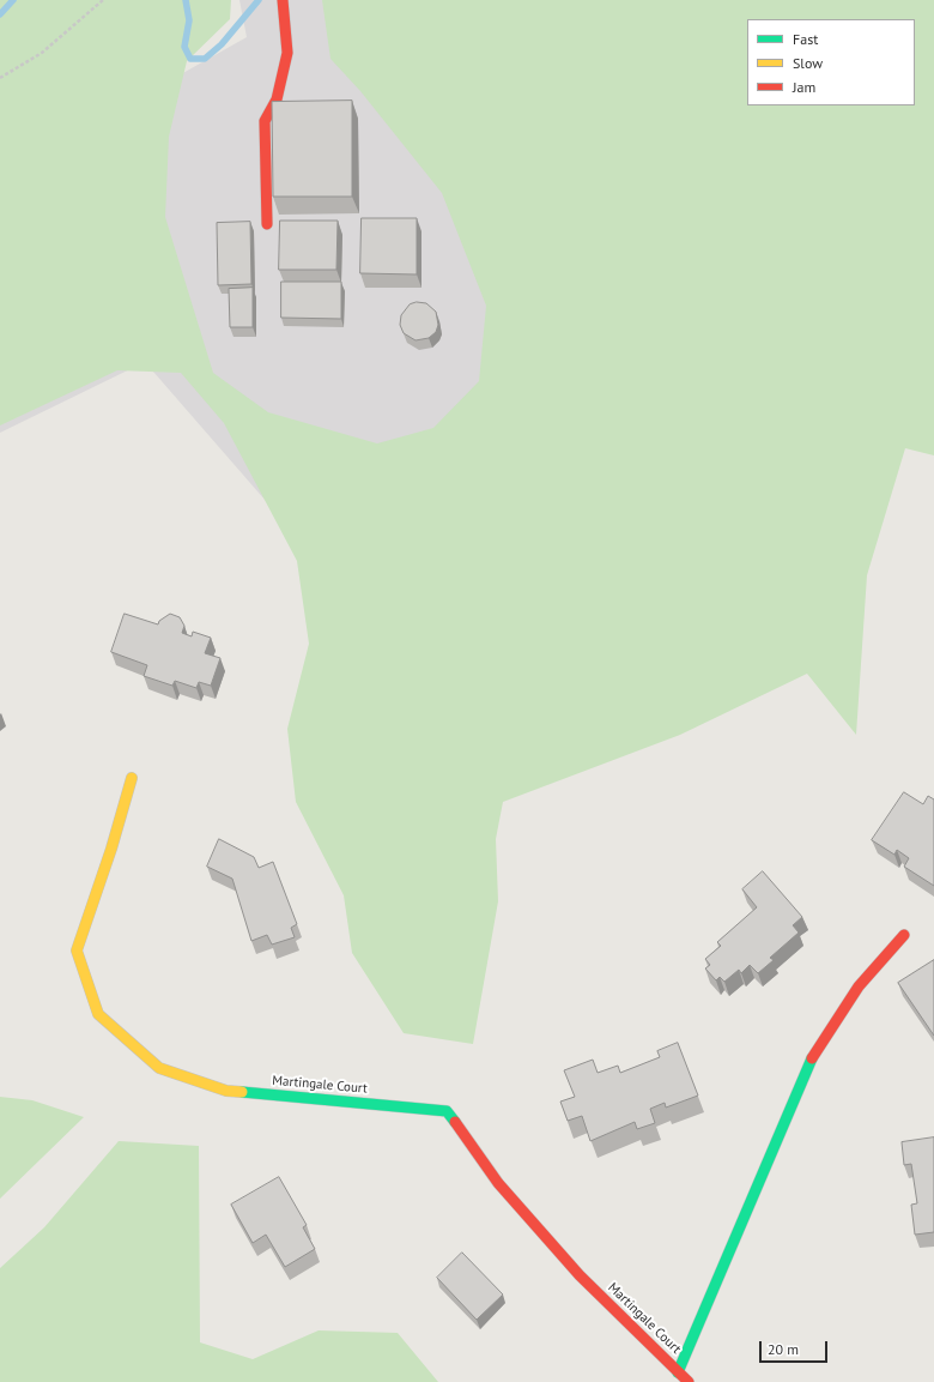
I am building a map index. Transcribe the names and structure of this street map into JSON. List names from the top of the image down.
{
  "streets": {
    "street": ["Martingale Court"]
  },
  "legend": ["Fast", "Slow", "Jam"],
  "scale_bar": "20 m"
}
